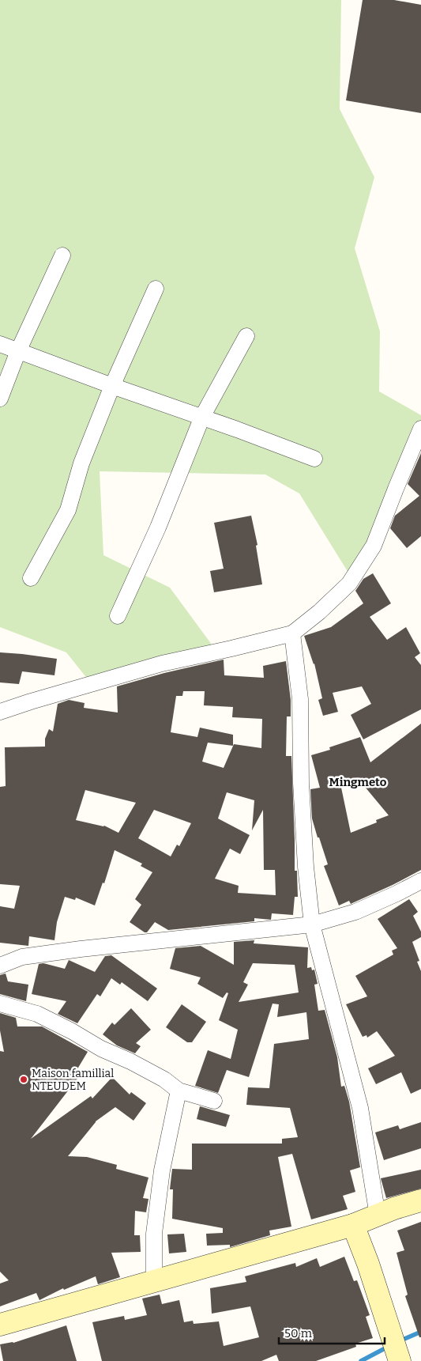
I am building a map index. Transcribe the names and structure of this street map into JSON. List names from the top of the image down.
{
  "districts": ["Mingmeto"],
  "places": ["Maison famillial NTEUDEM"],
  "scale_bar": "50 m"
}
